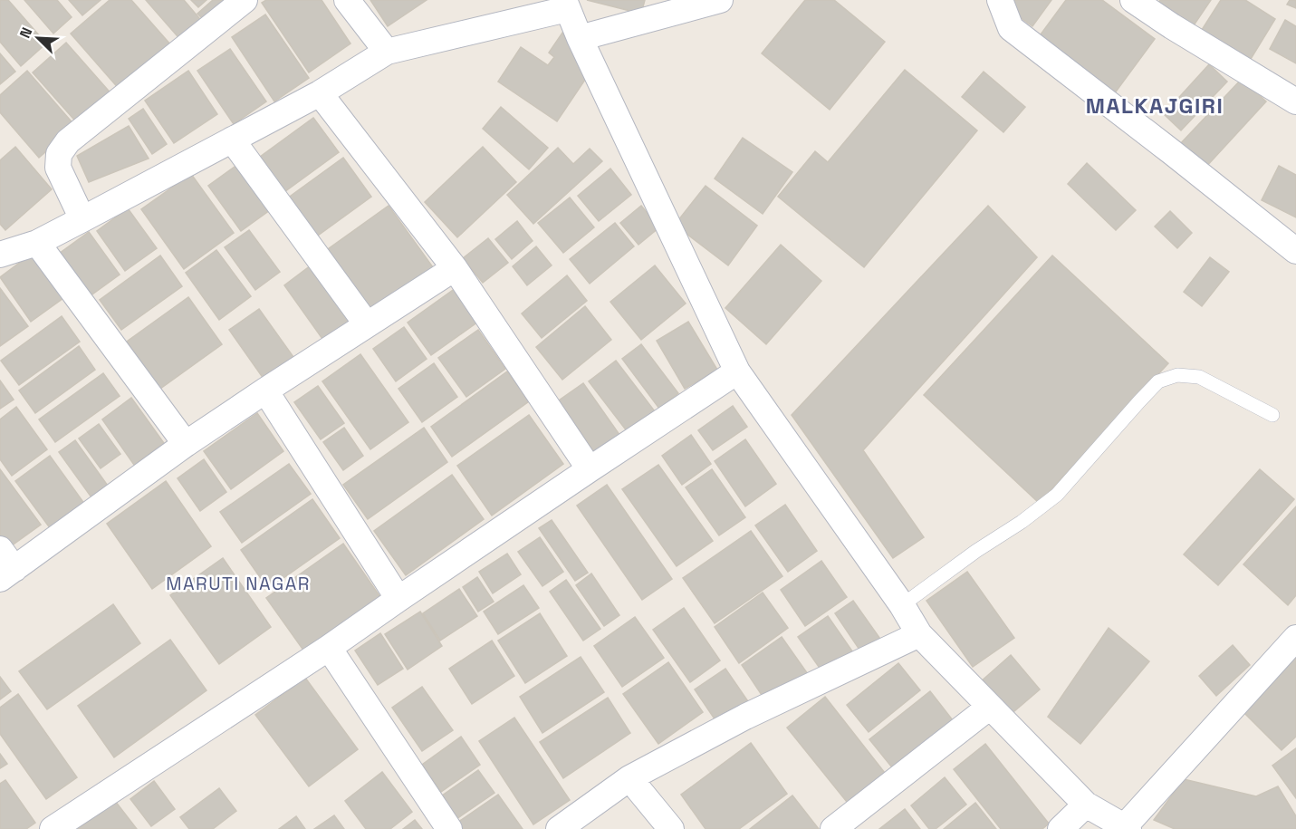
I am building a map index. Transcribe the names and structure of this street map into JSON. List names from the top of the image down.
{
  "districts": ["MALKAJGIRI", "MARUTI NAGAR"],
  "north": "top left"
}
